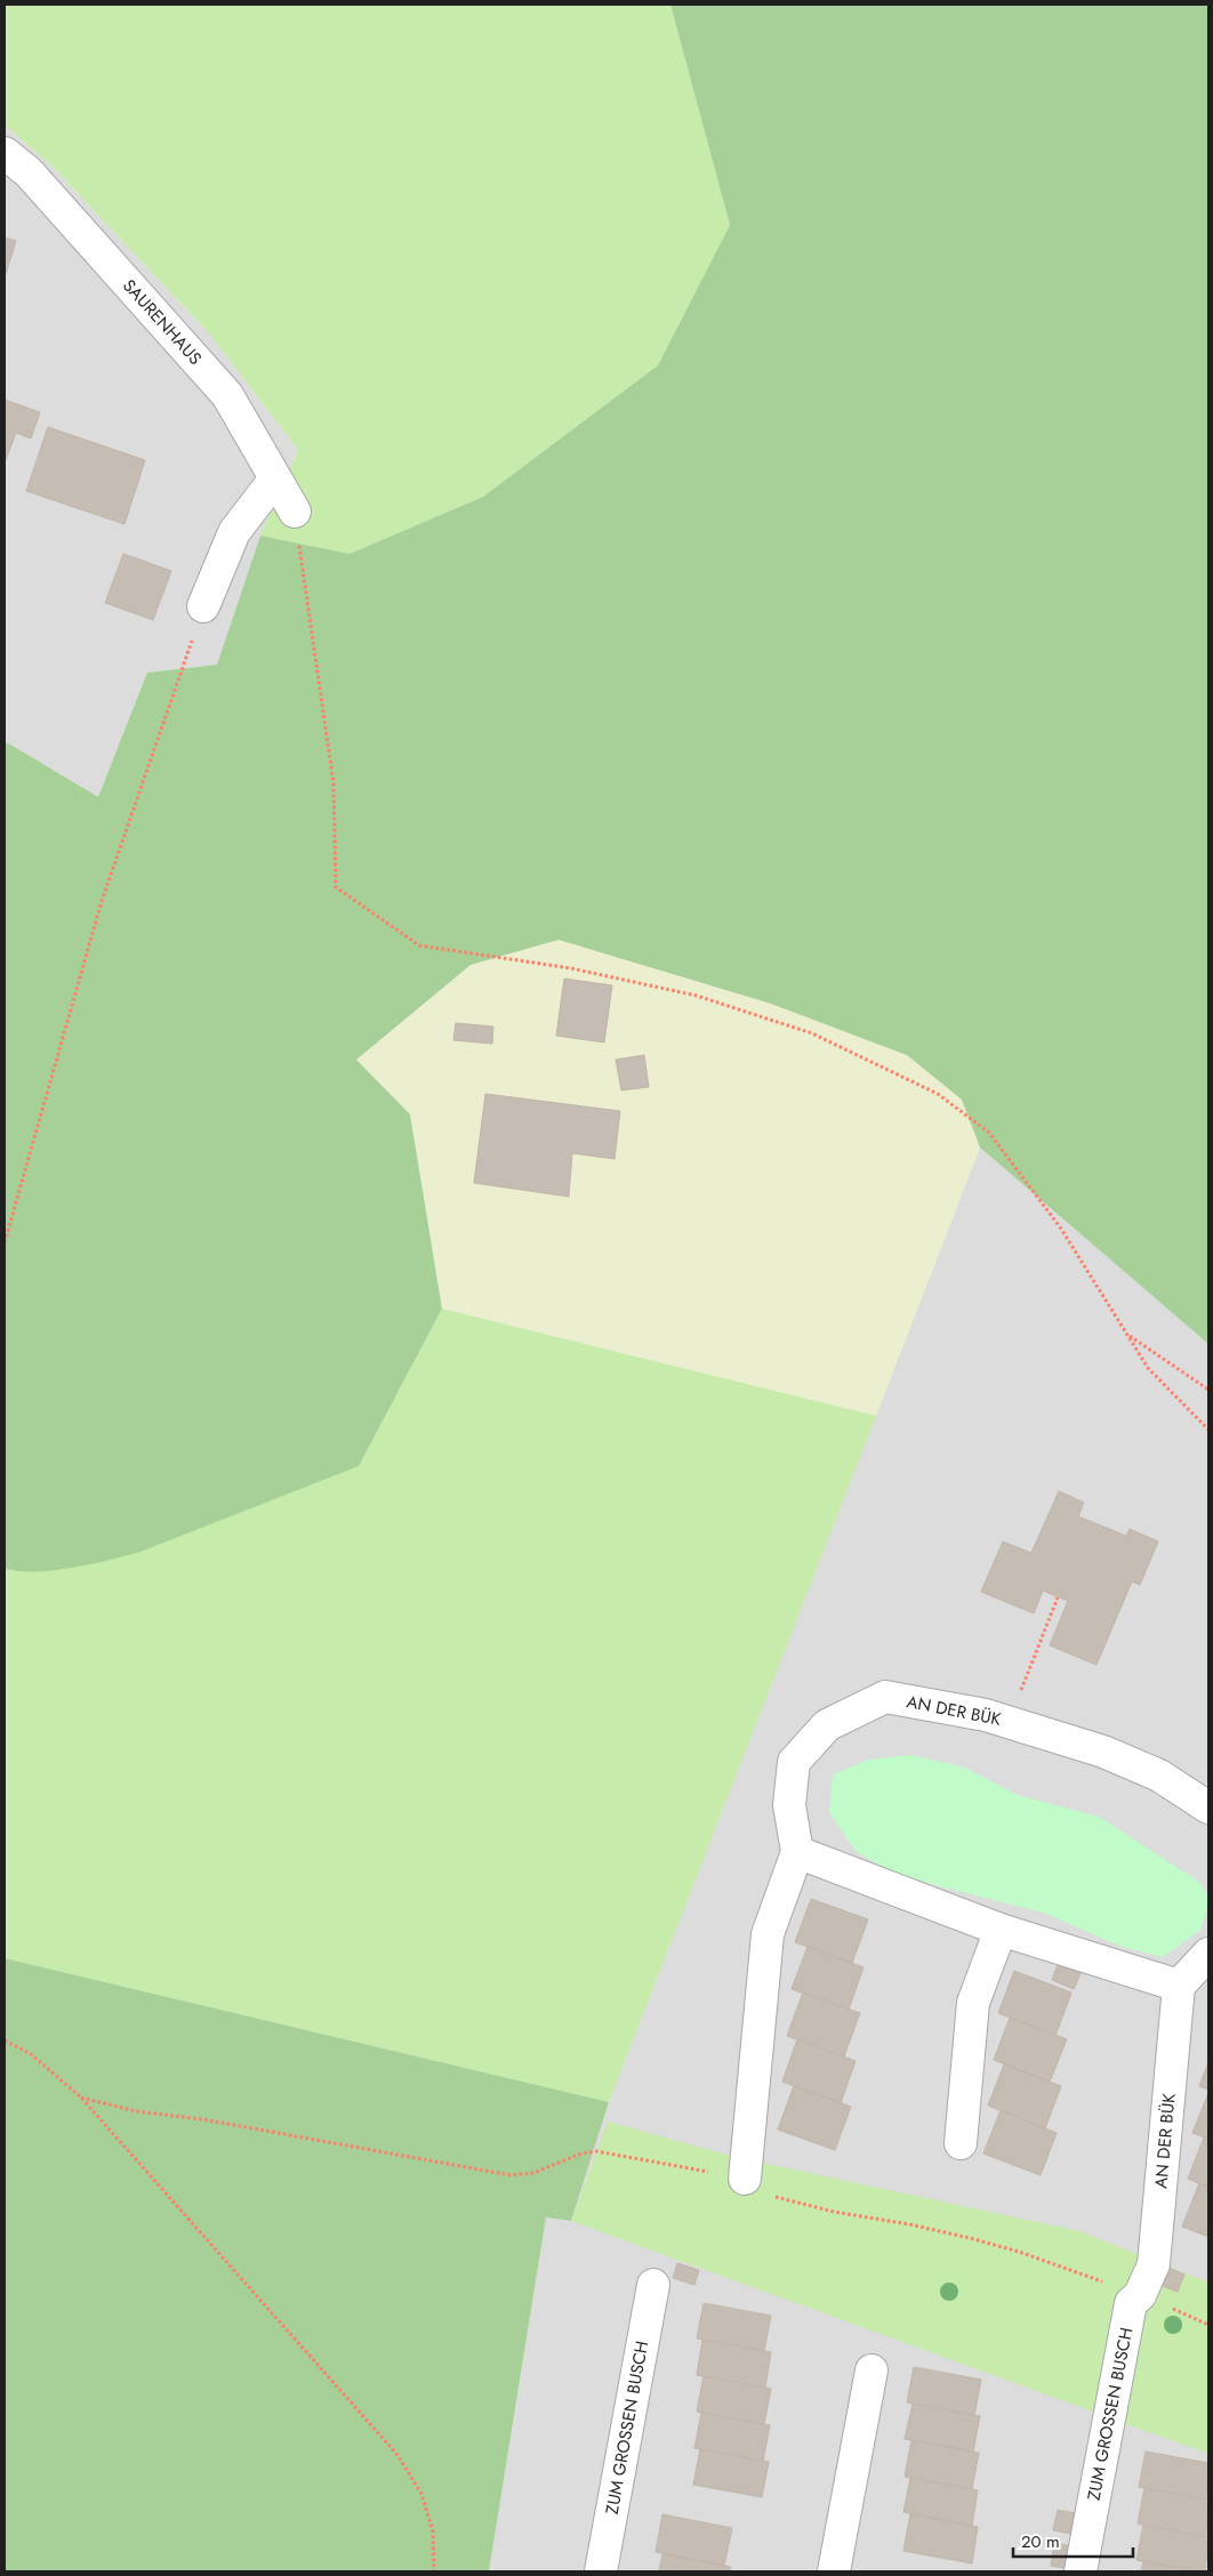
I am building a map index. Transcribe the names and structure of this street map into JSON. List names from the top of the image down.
{
  "streets": {
    "street": ["SAURENHAUS", "AN DER BÜK", "ZUM GROSSEN BUSCH"]
  },
  "crossings": [
    ["AN DER BÜK", "ZUM GROSSEN BUSCH"]
  ],
  "scale_bar": "20 m"
}
